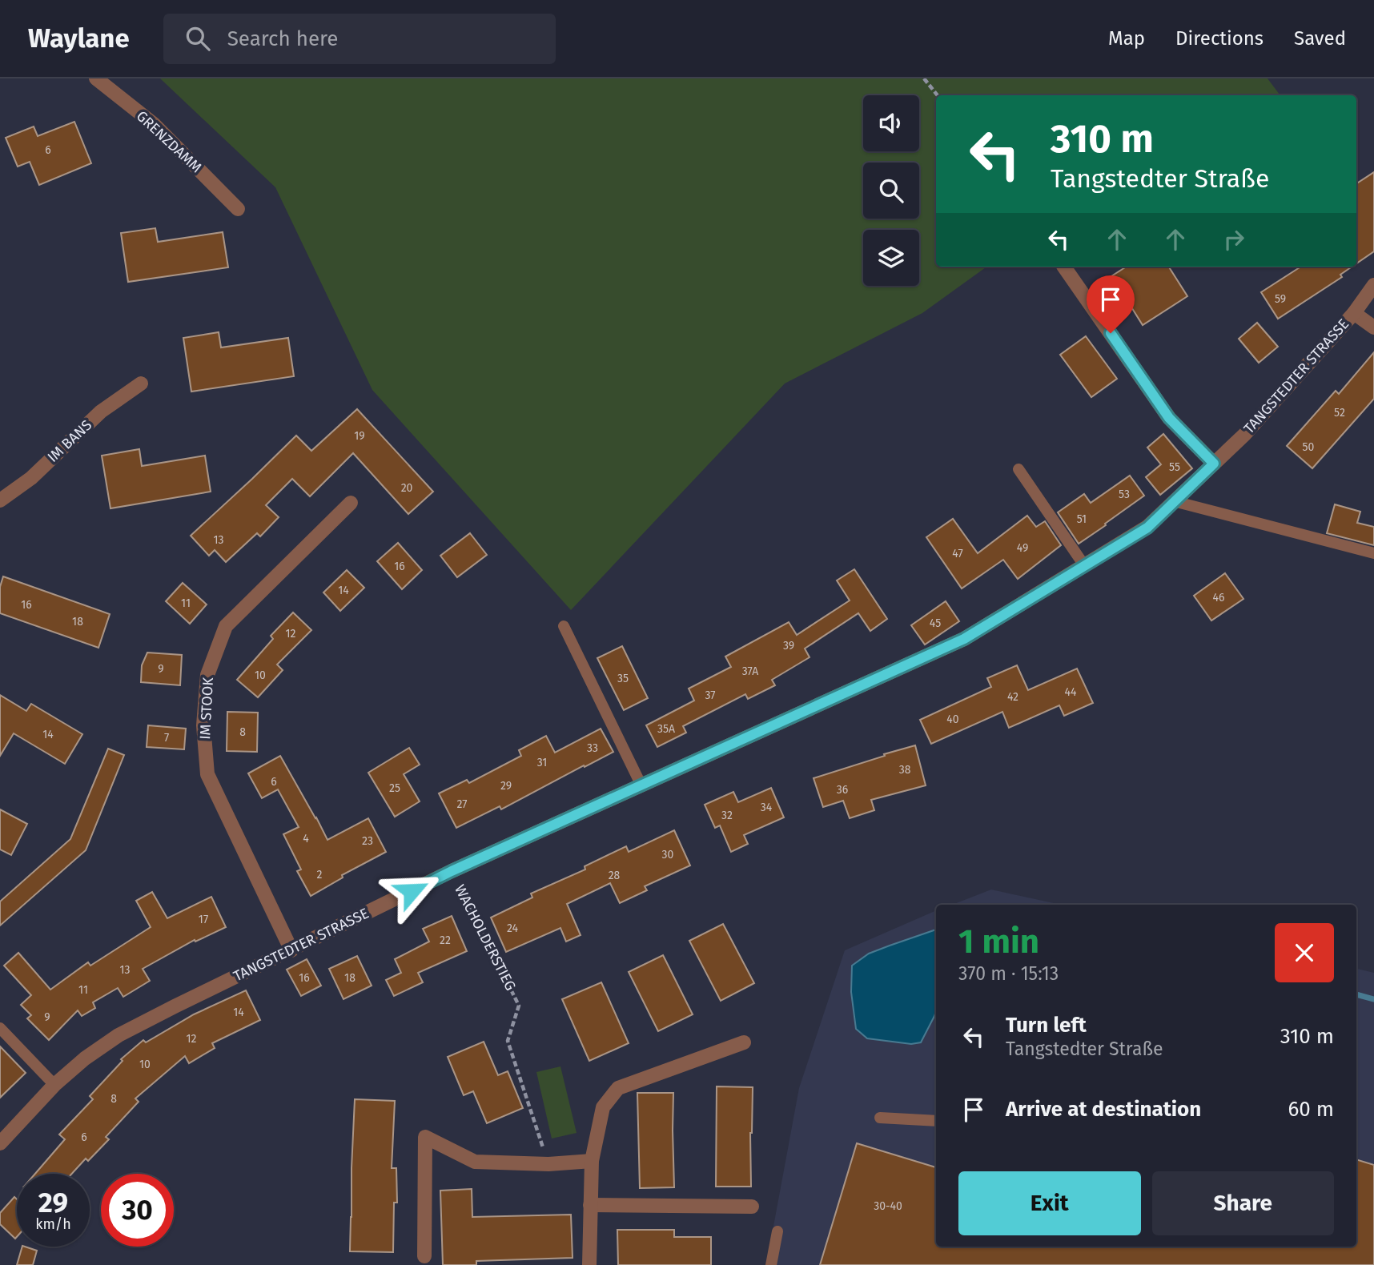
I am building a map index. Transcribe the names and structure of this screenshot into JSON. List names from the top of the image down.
{
  "streets": {
    "street": [
      "GRENZDAMM",
      "TANGSTEDTER STRASSE",
      "IM BANS",
      "IM STOOK"
    ],
    "path": ["WACHOLDERSTIEG"]
  },
  "crossings": [
    ["TANGSTEDTER STRASSE", "IM STOOK"],
    ["TANGSTEDTER STRASSE", "WACHOLDERSTIEG"]
  ],
  "house_numbers": [
    "6",
    "59",
    "52",
    "19",
    "50",
    "55",
    "20",
    "53",
    "51",
    "13",
    "49",
    "47",
    "16",
    "14",
    "46",
    "11",
    "16",
    "18",
    "45",
    "12",
    "39",
    "9",
    "37A",
    "10",
    "35",
    "44",
    "37",
    "42",
    "40",
    "35A",
    "8",
    "14",
    "7",
    "33",
    "31",
    "38",
    "6",
    "29",
    "25",
    "36",
    "27",
    "34",
    "32",
    "4",
    "23",
    "30",
    "2",
    "28",
    "17",
    "24",
    "22",
    "13",
    "16",
    "18",
    "11",
    "14",
    "9",
    "12",
    "10",
    "8",
    "6",
    "30-40"
  ],
  "page": {
    "header": "Waylane",
    "search": "Search here",
    "nav": ["Map", "Directions", "Saved"],
    "turn": ["310 m", "Tangstedter Straße"],
    "heading": ["1 min", "370 m · 15:13"],
    "list": [
      {
        "name": "Turn left",
        "note": "Tangstedter Straße",
        "value": "310 m"
      },
      {
        "name": "Arrive at destination",
        "value": "60 m"
      }
    ],
    "buttons": ["Exit", "Share"],
    "speed": "29 km/h",
    "limit": "30"
  }
}
